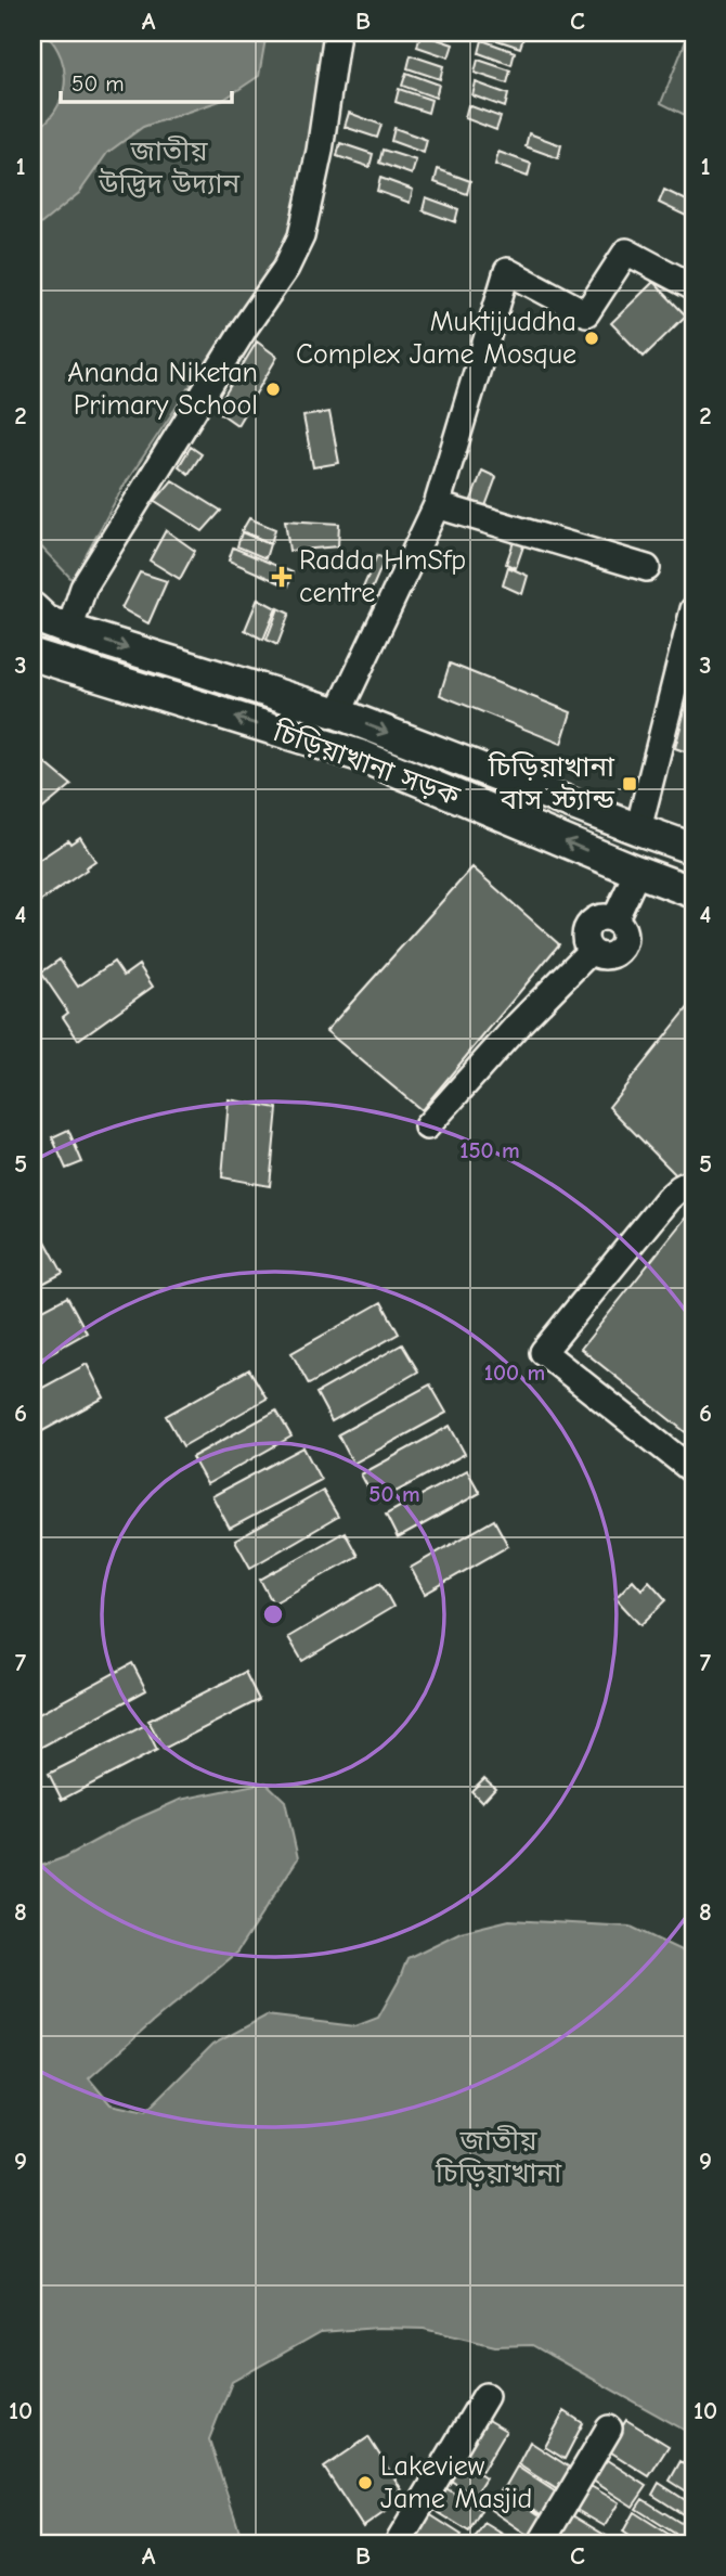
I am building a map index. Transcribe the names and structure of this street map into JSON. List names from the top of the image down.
{
  "streets": {
    "main road": ["চিড়িয়াখানা সড়ক"]
  },
  "parks": ["জাতীয় উদ্ভিদ উদ্যান", "জাতীয় চিড়িয়াখানা"],
  "places": {
    "other": ["Muktijuddha Complex Jame Mosque", "Ananda Niketan Primary School", "Lakeview Jame Masjid"],
    "health": ["Radda HmSfp centre"],
    "transit": ["চিড়িয়াখানা বাস স্ট্যান্ড"]
  },
  "scale_bar": "50 m",
  "grid": {
    "columns": ["A", "B", "C"],
    "rows": [
      "1",
      "2",
      "3",
      "4",
      "5",
      "6",
      "7",
      "8",
      "9",
      "10"
    ]
  },
  "rings": ["150 m", "100 m", "50 m"]
}
